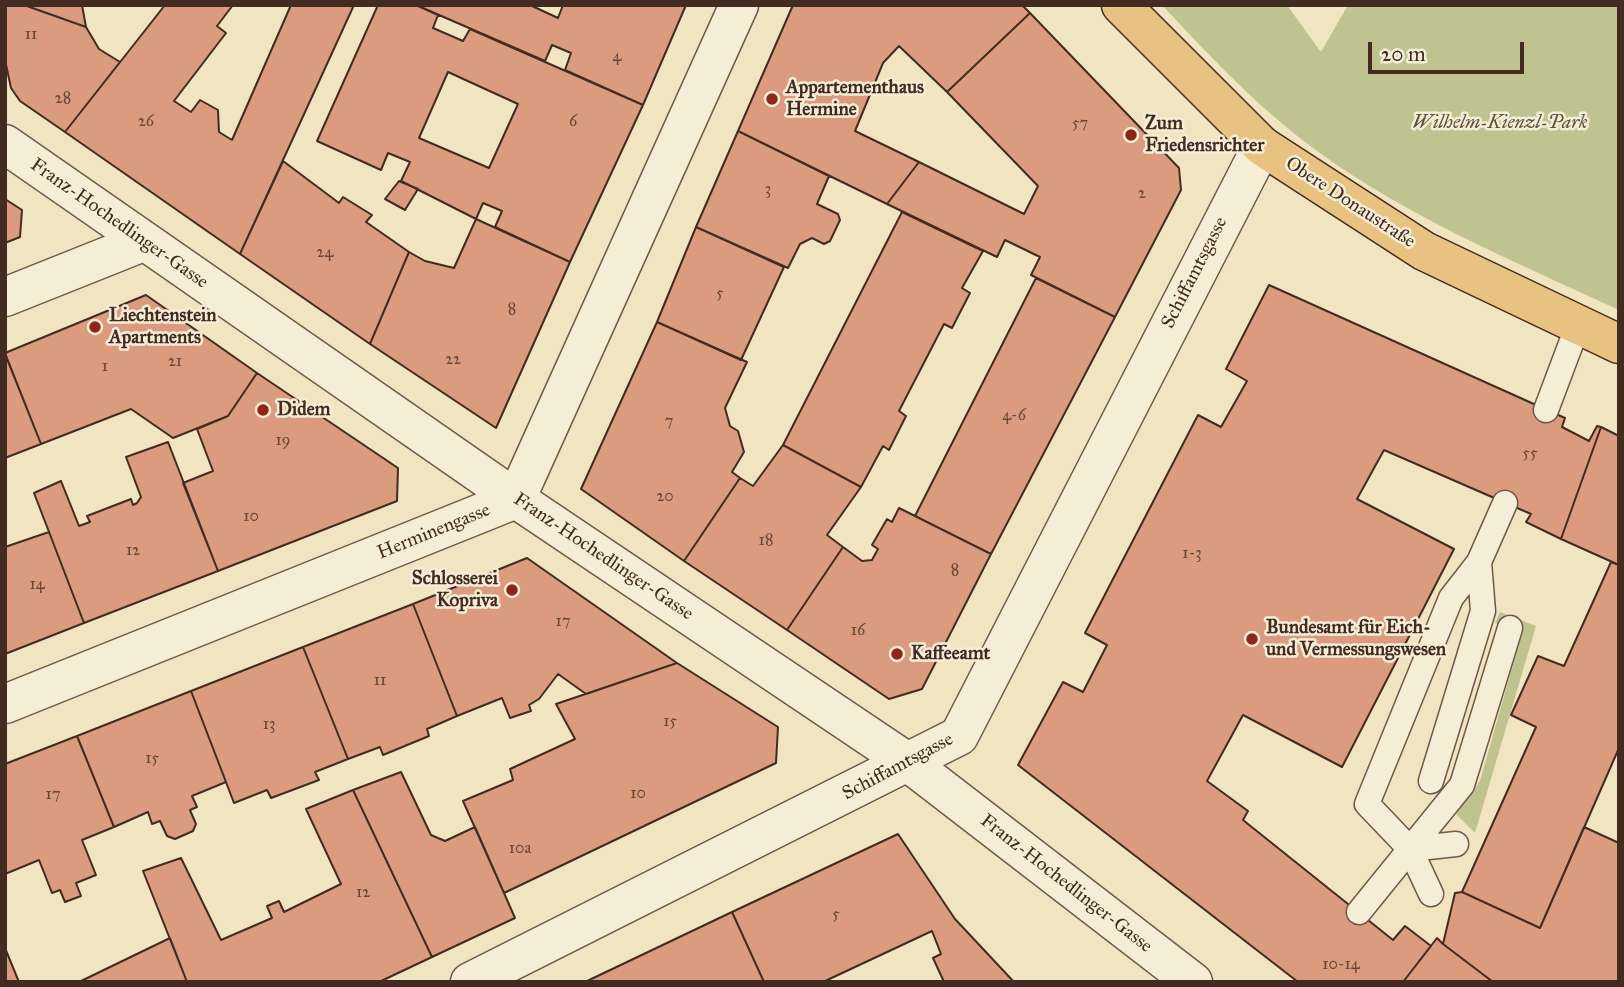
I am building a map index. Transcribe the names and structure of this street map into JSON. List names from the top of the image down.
{
  "streets": {
    "main road": ["Obere Donaustraße"],
    "street": ["Franz-Hochedlinger-Gasse", "Schiffamtsgasse", "Herminengasse"]
  },
  "crossings": [
    ["Obere Donaustraße", "Schiffamtsgasse"],
    ["Franz-Hochedlinger-Gasse", "Schiffamtsgasse"],
    ["Franz-Hochedlinger-Gasse", "Herminengasse"]
  ],
  "parks": ["Wilhelm-Kienzl-Park"],
  "places": [
    "Appartementhaus Hermine",
    "Zum Friedensrichter",
    "Liechtenstein Apartments",
    "Didem",
    "Schlosserei Kopriva",
    "Bundesamt für Eich- und Vermessungswesen",
    "Kaffeeamt"
  ],
  "house_numbers": [
    "11",
    "4",
    "28",
    "26",
    "6",
    "57",
    "3",
    "2",
    "24",
    "5",
    "8",
    "22",
    "21",
    "1",
    "4-6",
    "7",
    "19",
    "55",
    "20",
    "10",
    "18",
    "12",
    "1-3",
    "8",
    "14",
    "17",
    "16",
    "11",
    "15",
    "13",
    "15",
    "10",
    "17",
    "10a",
    "12",
    "5",
    "10-14"
  ],
  "scale_bar": "20 m"
}
